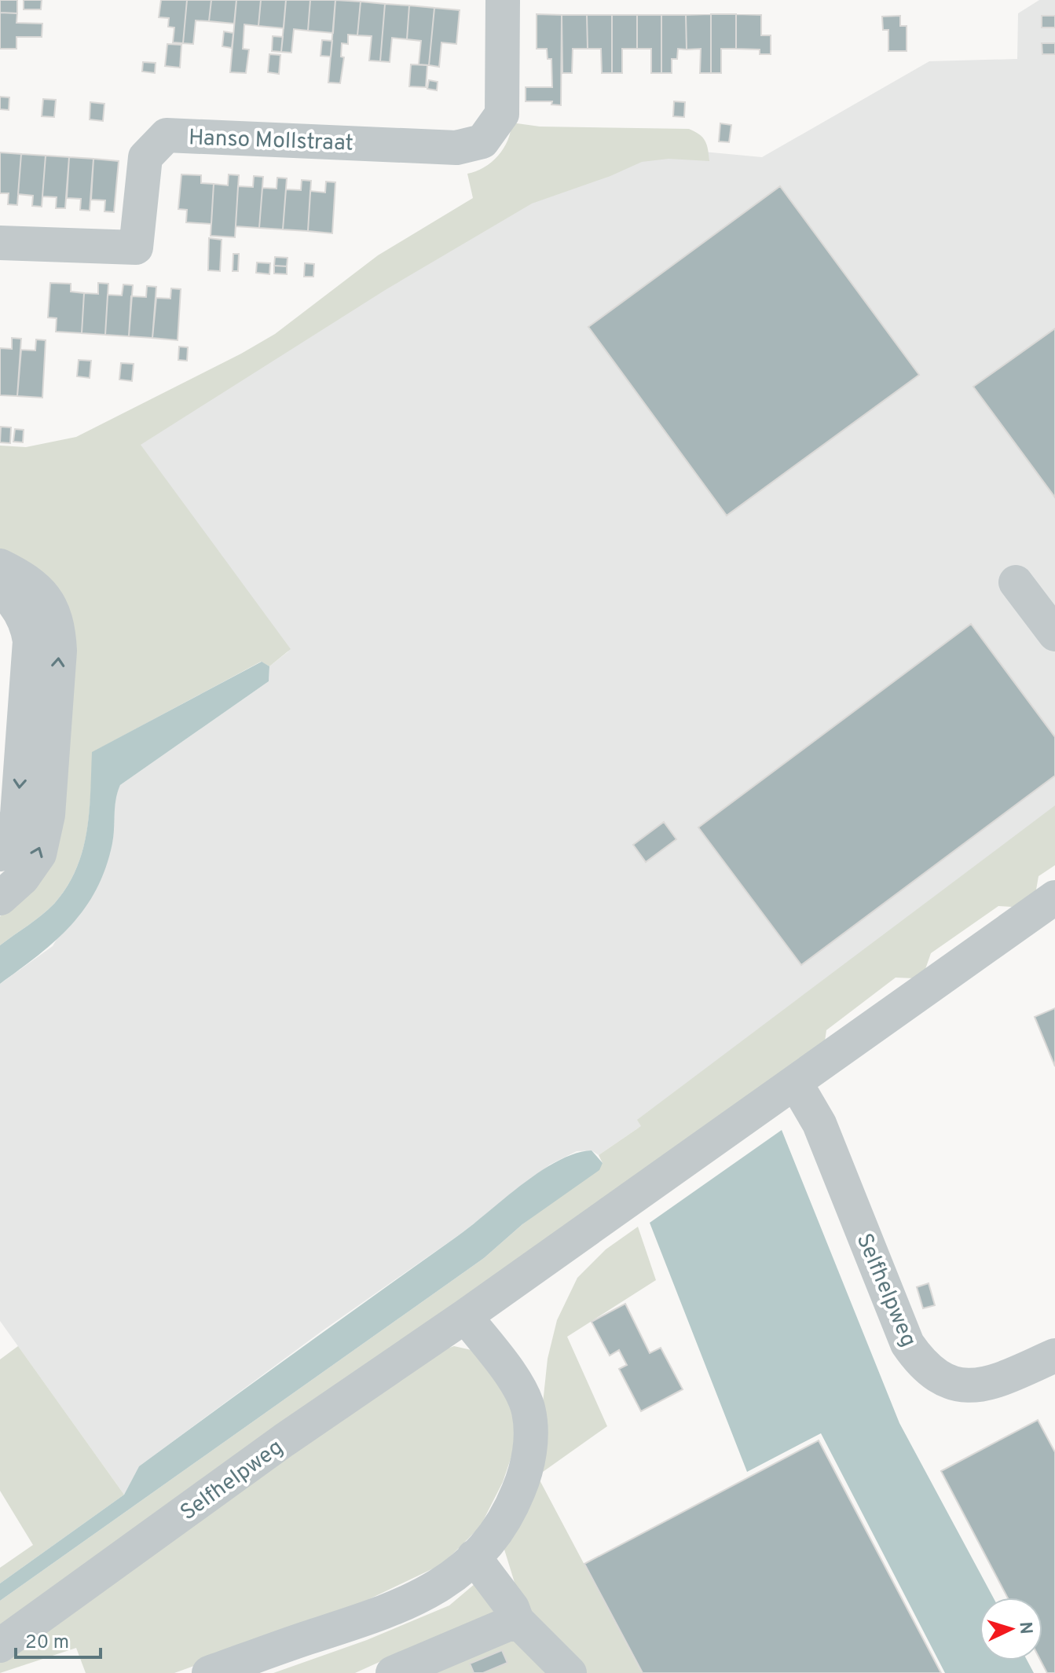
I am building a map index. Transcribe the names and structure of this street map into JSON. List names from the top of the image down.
{
  "streets": {
    "street": ["Hanso Mollstraat", "Selfhelpweg"]
  },
  "scale_bar": "20 m",
  "north": "right"
}
